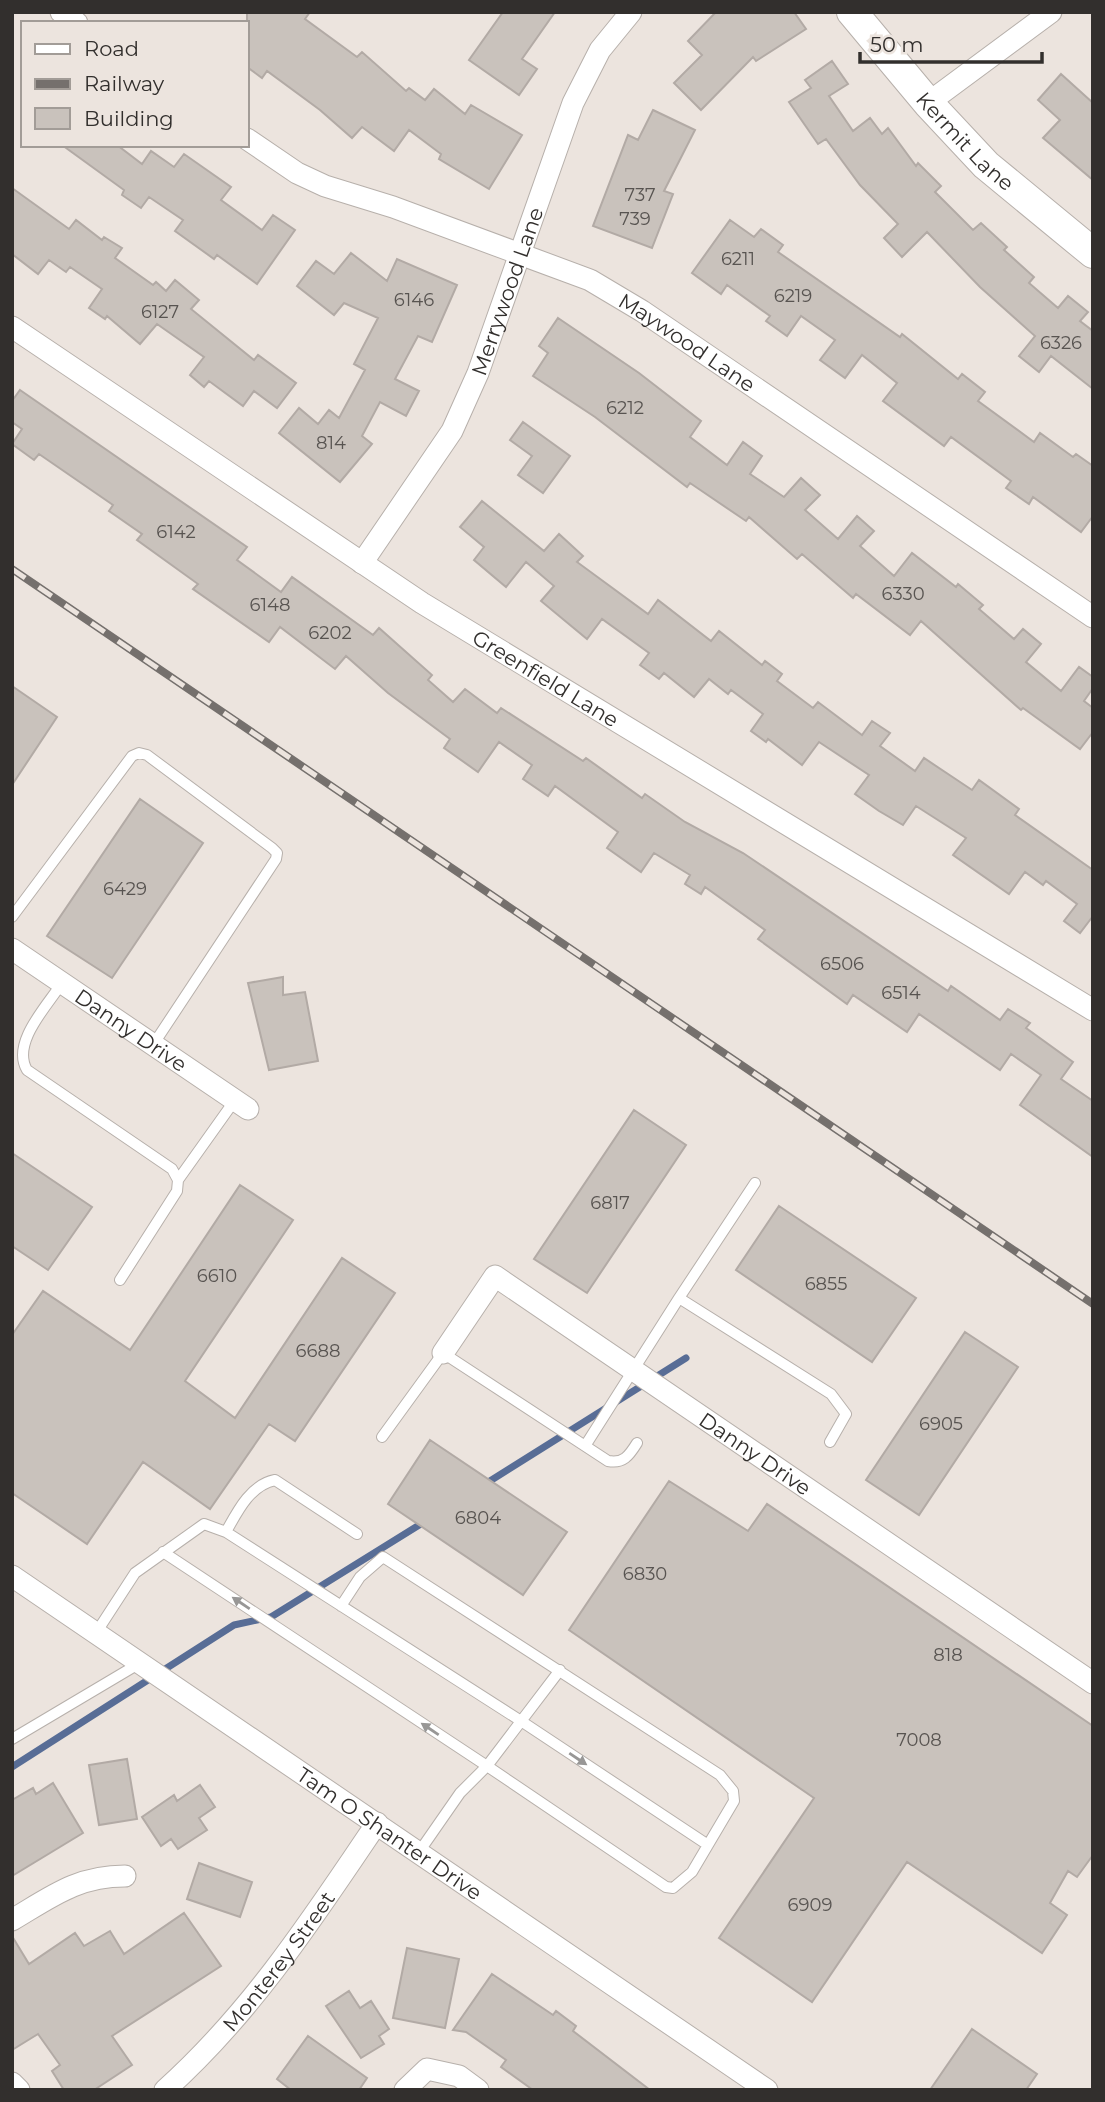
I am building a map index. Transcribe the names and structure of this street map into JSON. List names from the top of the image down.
{
  "streets": {
    "street": [
      "Kermit Lane",
      "Merrywood Lane",
      "Maywood Lane",
      "Greenfield Lane",
      "Danny Drive",
      "Tam O Shanter Drive",
      "Monterey Street"
    ]
  },
  "crossings": [
    ["Merrywood Lane", "Maywood Lane"],
    ["Merrywood Lane", "Greenfield Lane"],
    ["Tam O Shanter Drive", "Monterey Street"]
  ],
  "house_numbers": [
    "737",
    "739",
    "6211",
    "6219",
    "6146",
    "6127",
    "6326",
    "6212",
    "814",
    "6142",
    "6330",
    "6148",
    "6202",
    "6429",
    "6506",
    "6514",
    "6817",
    "6610",
    "6855",
    "6688",
    "6905",
    "6804",
    "6830",
    "818",
    "7008",
    "6909"
  ],
  "legend": ["Road", "Railway", "Building"],
  "scale_bar": "50 m"
}
